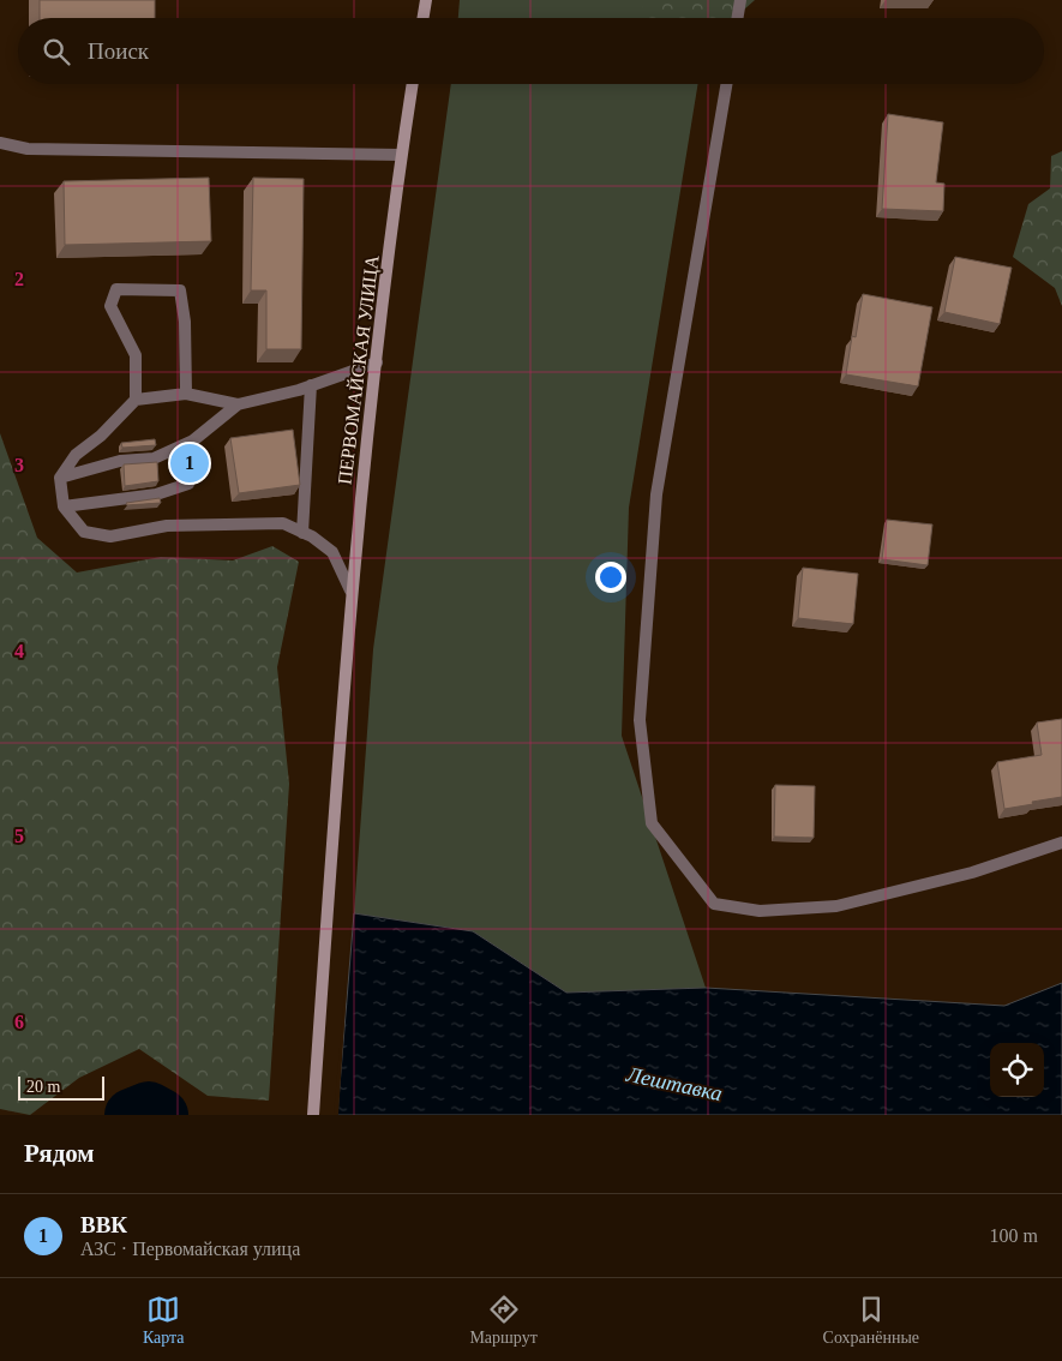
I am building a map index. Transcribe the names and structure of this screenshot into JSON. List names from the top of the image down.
{
  "streets": {
    "main road": ["ПЕРВОМАЙСКАЯ УЛИЦА"]
  },
  "water": ["Лештавка"],
  "scale_bar": "20 m",
  "page": {
    "search": "Поиск",
    "pins": "1",
    "scale": "20 m",
    "heading": "Рядом",
    "list": [
      {
        "mark": "1",
        "name": "ВВК",
        "note": "АЗС · Первомайская улица",
        "value": "100 m"
      }
    ],
    "nav": ["Карта", "Маршрут", "Сохранённые"]
  },
  "grid": {
    "rows": [
      "2",
      "3",
      "4",
      "5",
      "6"
    ]
  }
}
